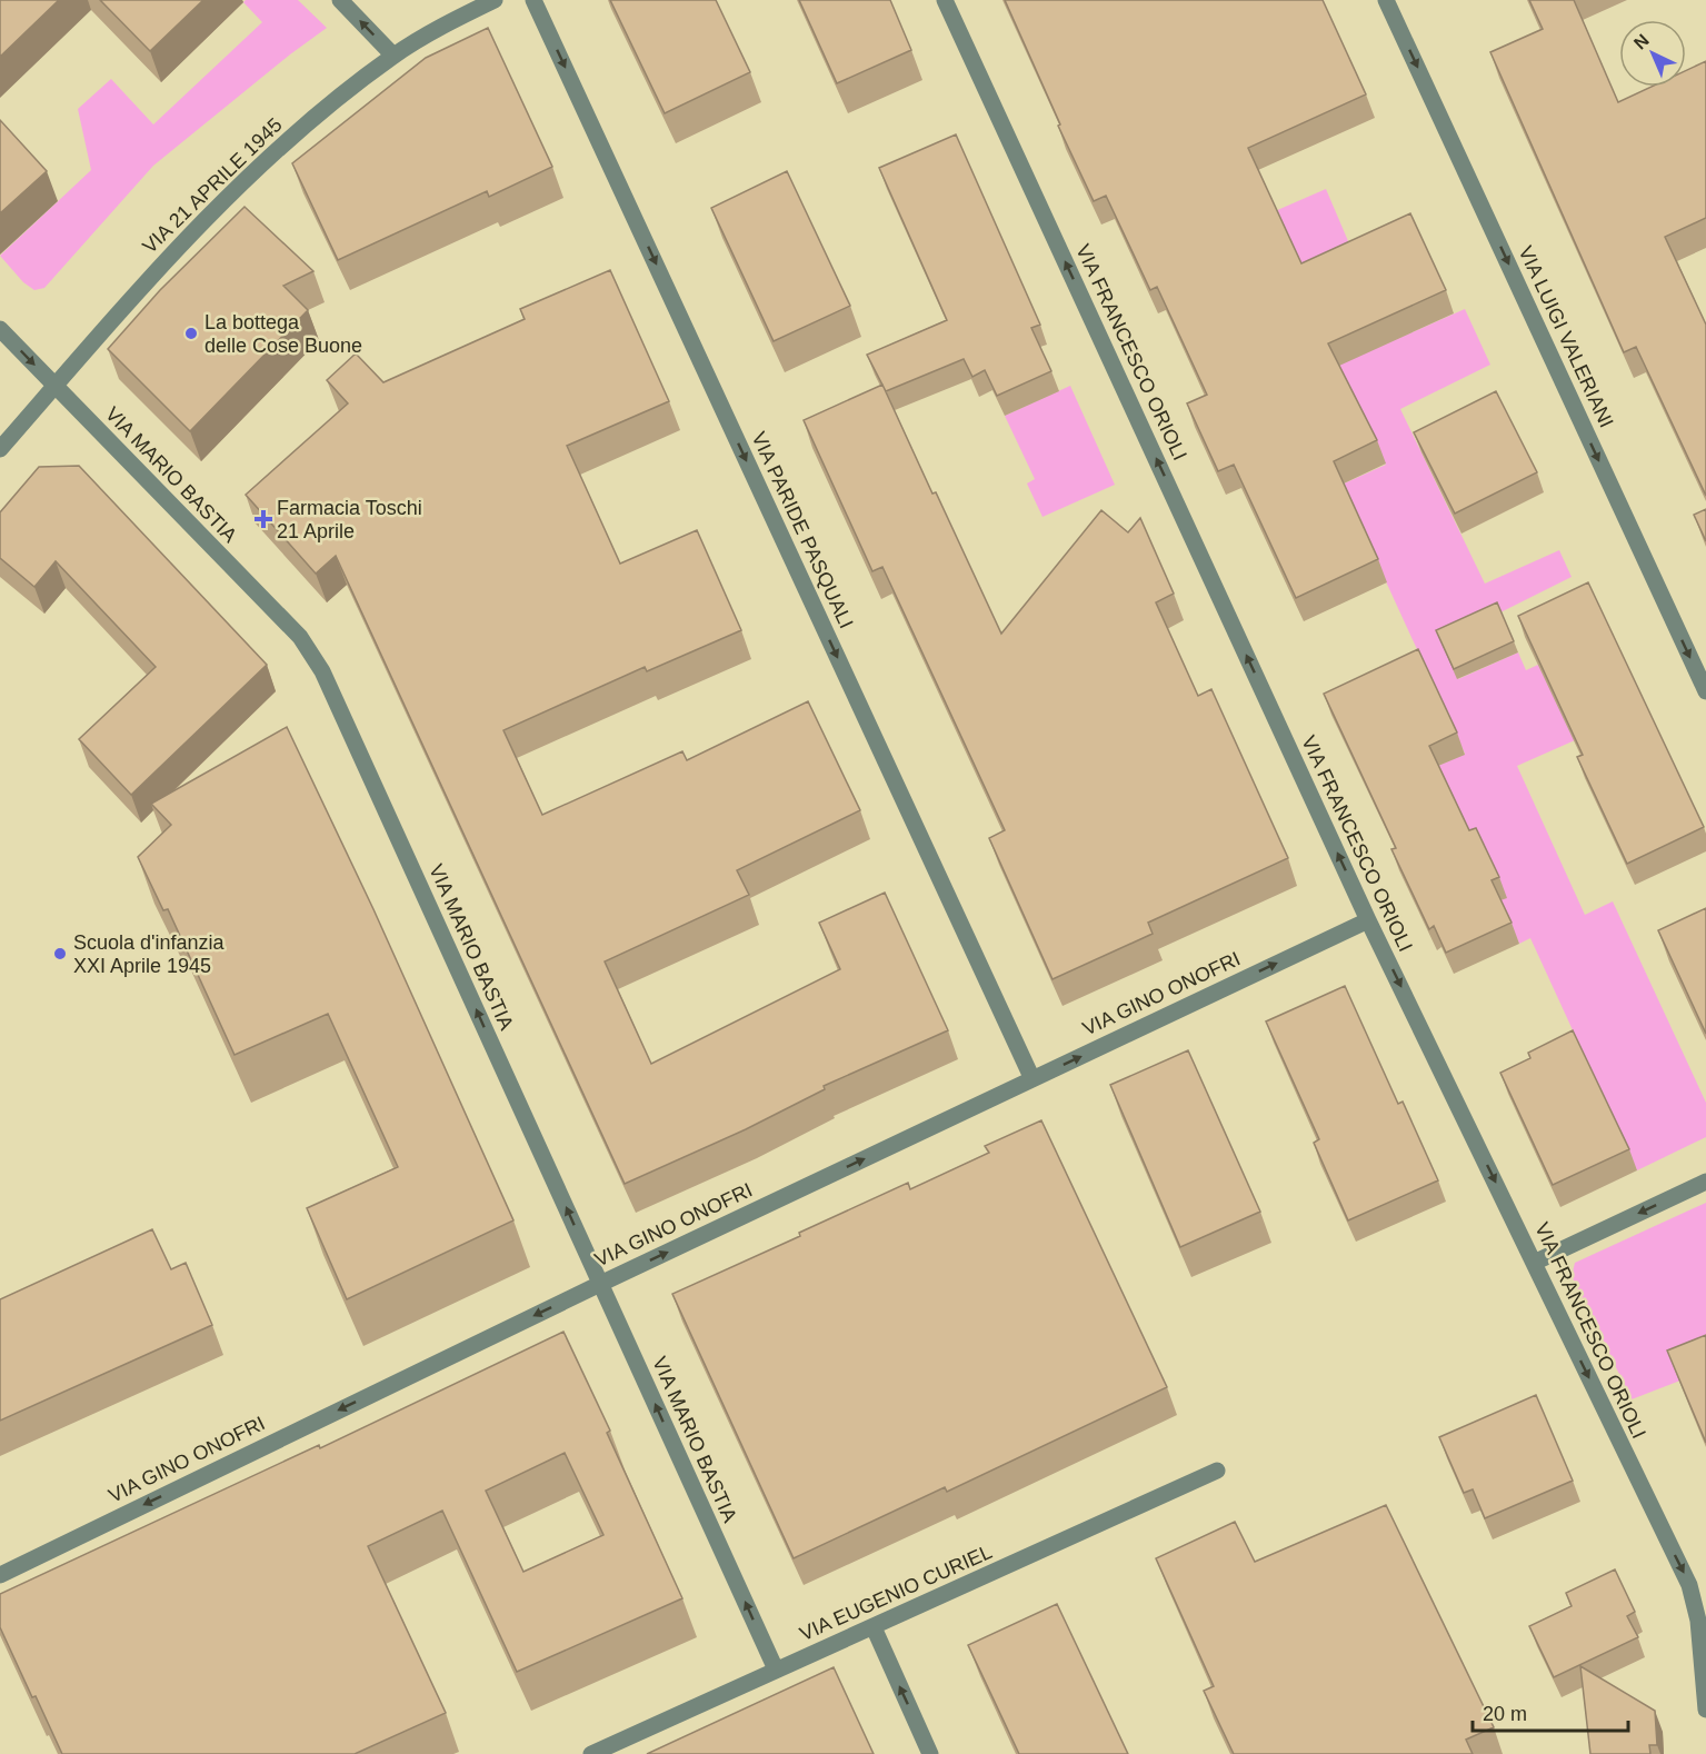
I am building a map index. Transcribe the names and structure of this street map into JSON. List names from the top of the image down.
{
  "streets": {
    "street": [
      "VIA 21 APRILE 1945",
      "VIA LUIGI VALERIANI",
      "VIA FRANCESCO ORIOLI",
      "VIA MARIO BASTIA",
      "VIA PARIDE PASQUALI",
      "VIA GINO ONOFRI",
      "VIA EUGENIO CURIEL"
    ]
  },
  "crossings": [
    ["VIA 21 APRILE 1945", "VIA MARIO BASTIA"],
    ["VIA FRANCESCO ORIOLI", "VIA GINO ONOFRI"],
    ["VIA MARIO BASTIA", "VIA GINO ONOFRI"],
    ["VIA MARIO BASTIA", "VIA EUGENIO CURIEL"],
    ["VIA PARIDE PASQUALI", "VIA GINO ONOFRI"]
  ],
  "one_way": ["VIA LUIGI VALERIANI", "VIA MARIO BASTIA", "VIA PARIDE PASQUALI"],
  "places": {
    "other": ["La bottega delle Cose Buone", "Scuola d'infanzia XXI Aprile 1945"],
    "health": ["Farmacia Toschi 21 Aprile"]
  },
  "scale_bar": "20 m",
  "north": "top left"
}
